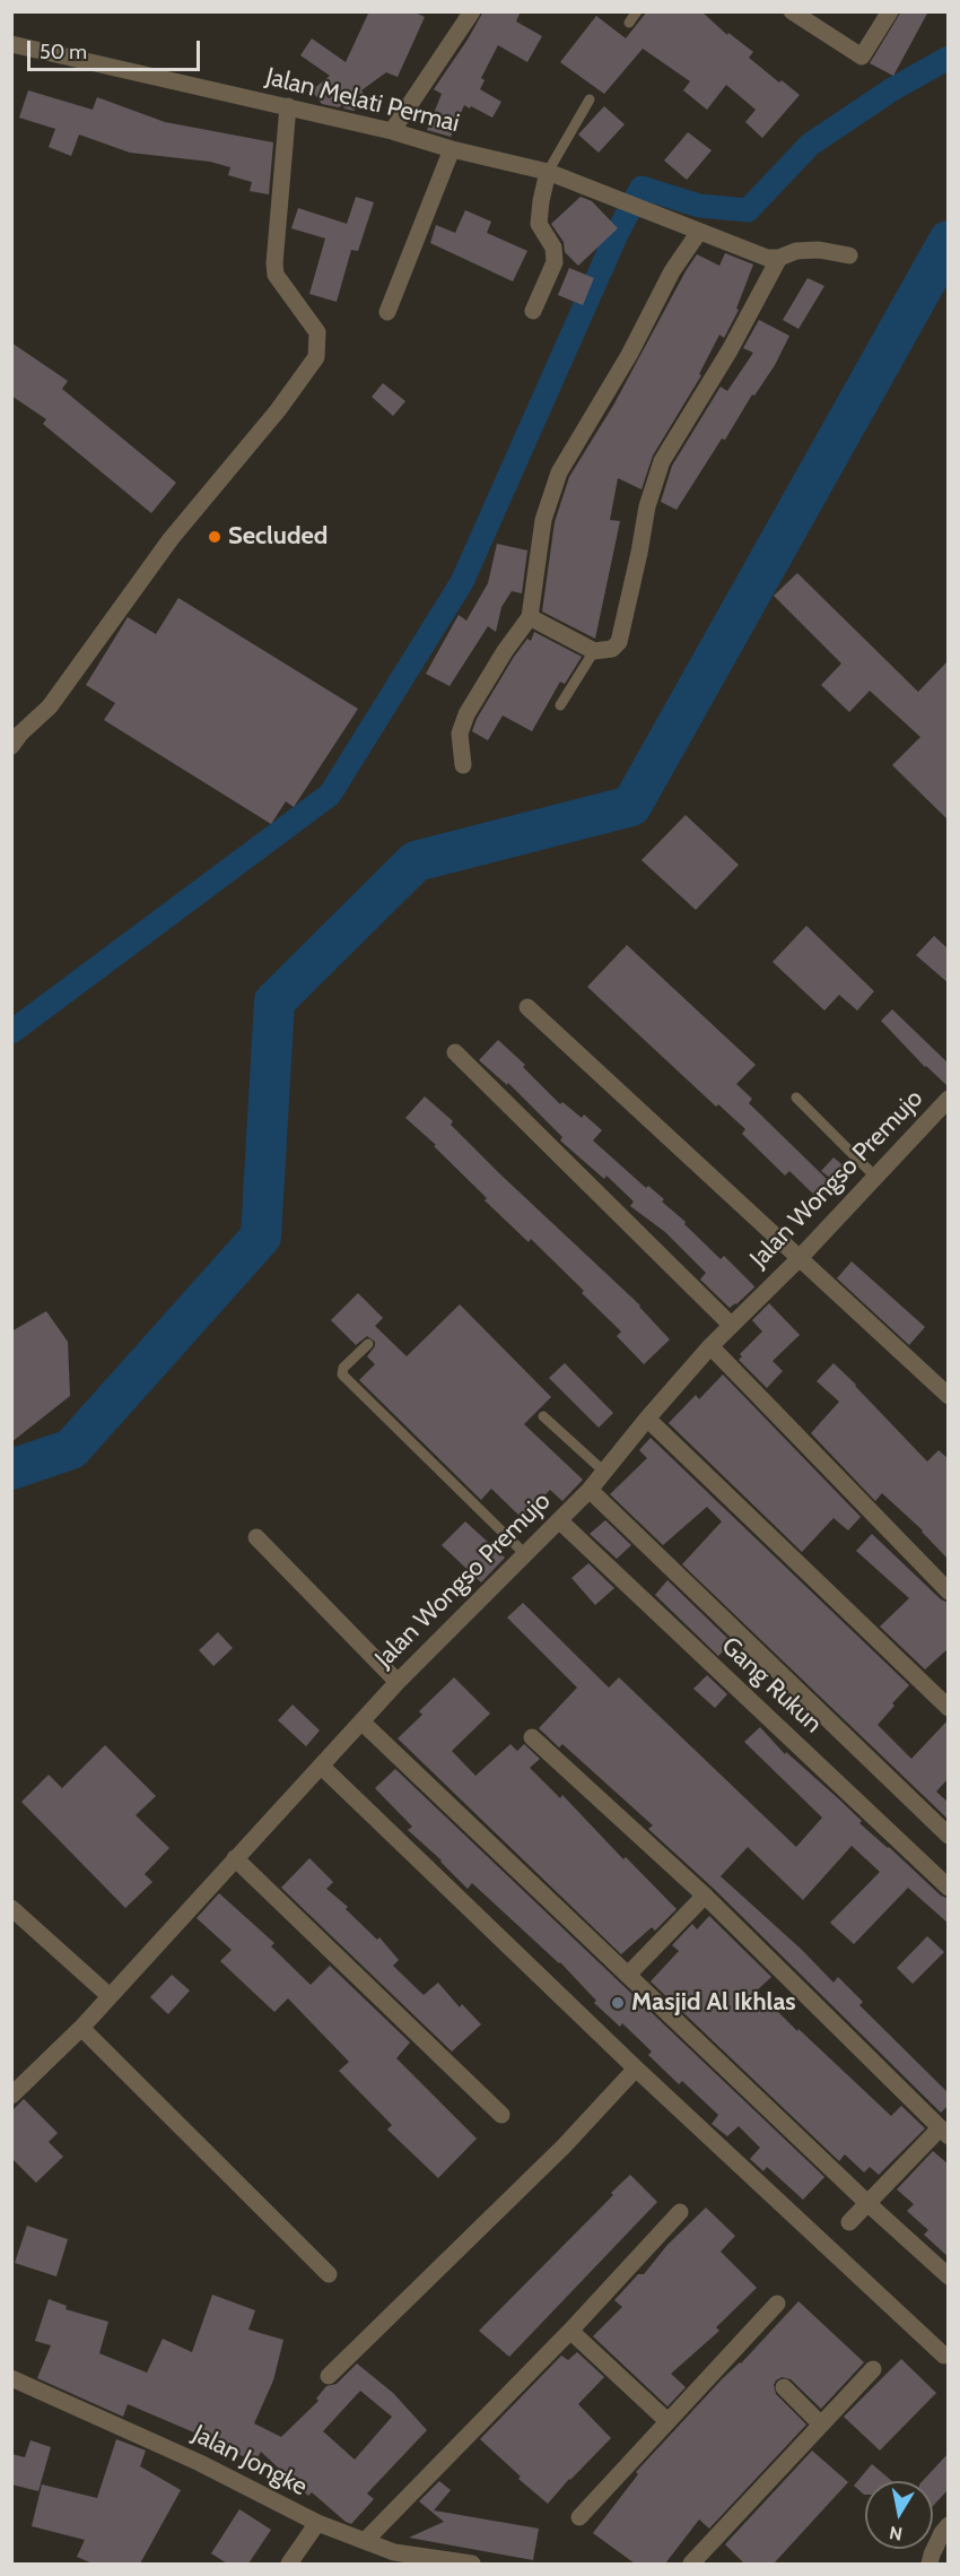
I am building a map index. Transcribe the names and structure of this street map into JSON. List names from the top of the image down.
{
  "streets": {
    "street": [
      "Jalan Melati Permai",
      "Jalan Wongso Premujo",
      "Gang Rukun",
      "Jalan Jongke"
    ]
  },
  "crossings": [
    ["Jalan Wongso Premujo", "Gang Rukun"]
  ],
  "places": ["Secluded", "Masjid Al Ikhlas"],
  "scale_bar": "50 m",
  "north": "bottom"
}
